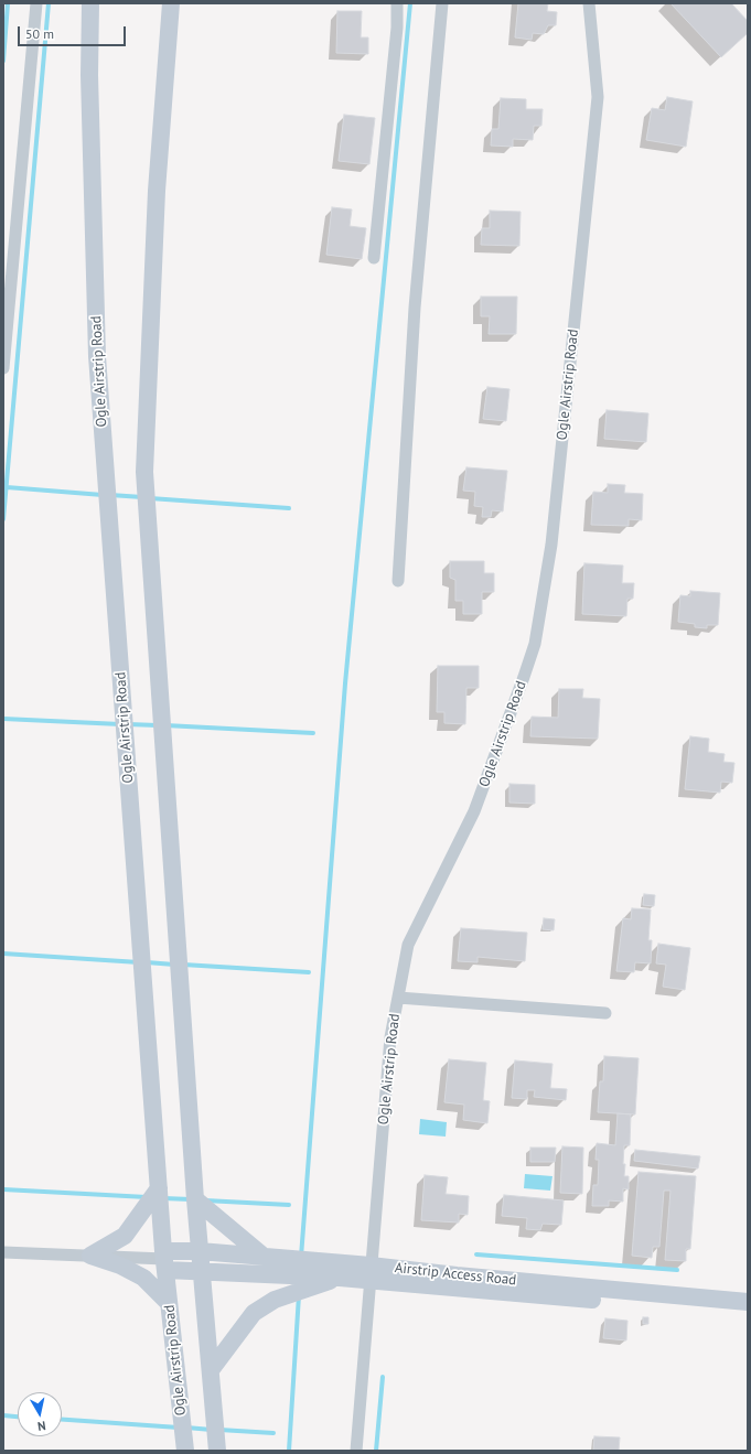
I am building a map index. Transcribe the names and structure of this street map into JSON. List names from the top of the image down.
{
  "streets": {
    "street": ["Ogle Airstrip Road", "Airstrip Access Road"]
  },
  "crossings": [
    ["Ogle Airstrip Road", "Airstrip Access Road"]
  ],
  "scale_bar": "50 m",
  "north": "bottom"
}
